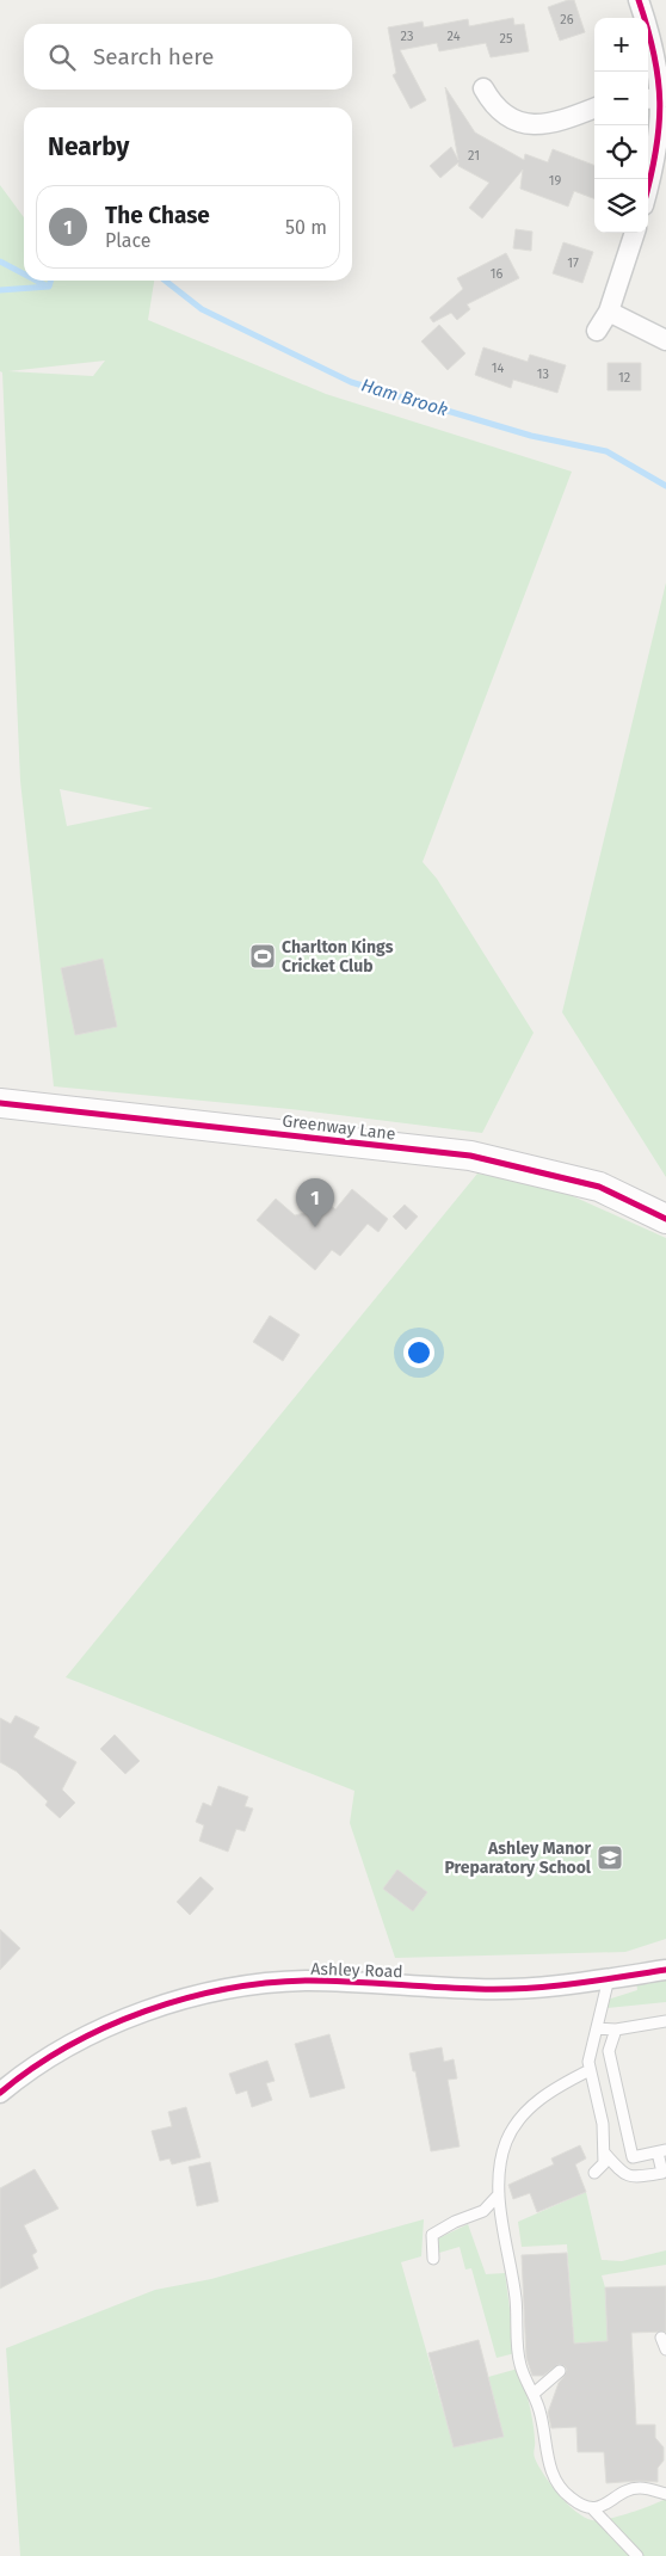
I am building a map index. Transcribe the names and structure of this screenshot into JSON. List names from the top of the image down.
{
  "streets": {
    "street": ["Greenway Lane", "Ashley Road"]
  },
  "water": ["Ham Brook"],
  "places": {
    "sports": ["Charlton Kings Cricket Club"],
    "school or university": ["Ashley Manor Preparatory School"]
  },
  "house_numbers": [
    "26",
    "23",
    "24",
    "25",
    "21",
    "19",
    "17",
    "16",
    "14",
    "13",
    "12"
  ],
  "page": {
    "map_buttons": ["+", "−"],
    "search": "Search here",
    "heading": "Nearby",
    "list": [
      {
        "mark": "1",
        "name": "The Chase",
        "note": "Place",
        "value": "50 m"
      }
    ],
    "pins": "1"
  }
}
